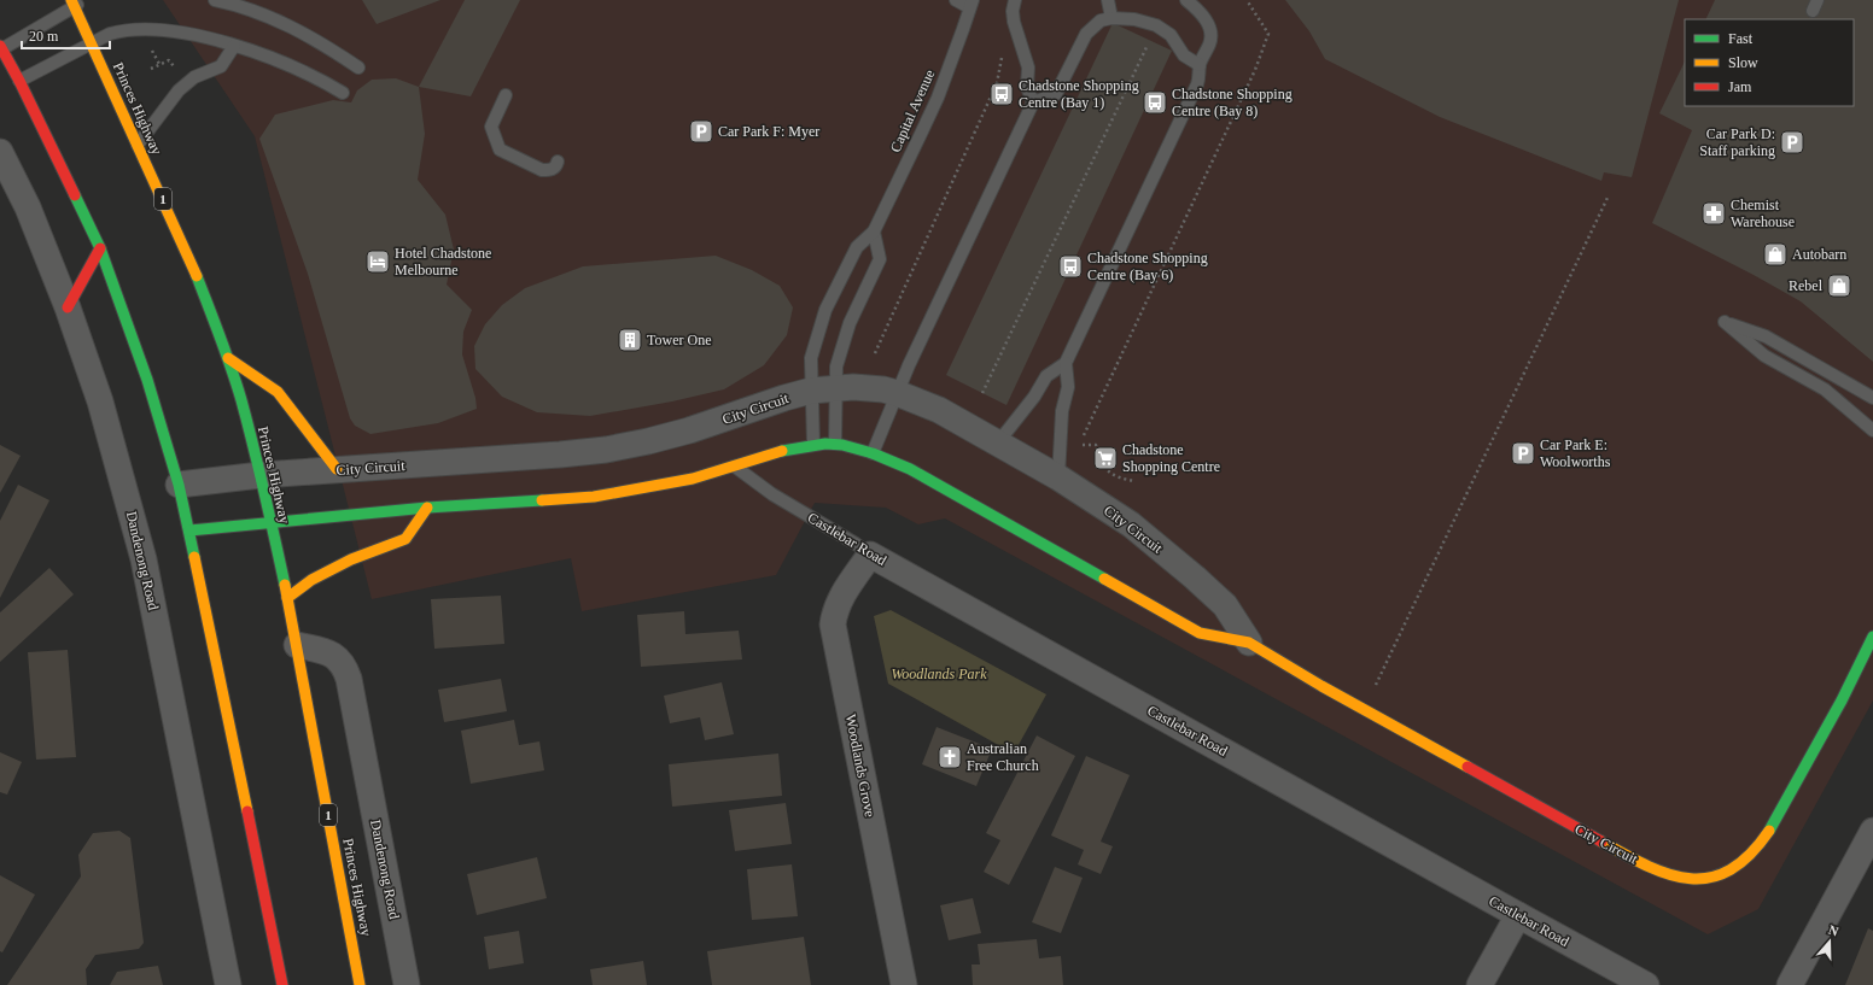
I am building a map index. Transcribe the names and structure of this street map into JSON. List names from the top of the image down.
{
  "streets": {
    "main road": ["Princes Highway", "1", "City Circuit"],
    "street": ["Castlebar Road", "Dandenong Road", "Woodlands Grove"],
    "lane": ["Capital Avenue"]
  },
  "crossings": [
    ["Princes Highway", "City Circuit"],
    ["Princes Highway", "Dandenong Road"],
    ["Capital Avenue", "City Circuit"],
    ["City Circuit", "Castlebar Road"],
    ["Castlebar Road", "Woodlands Grove"]
  ],
  "parks": ["Woodlands Park"],
  "places": {
    "bus stop": ["Chadstone Shopping Centre (Bay 1)", "Chadstone Shopping Centre (Bay 8)", "Chadstone Shopping Centre (Bay 6)"],
    "parking": ["Car Park F: Myer", "Car Park D: Staff parking", "Car Park E: Woolworths"],
    "pharmacy": ["Chemist Warehouse"],
    "shop": ["Autobarn", "Rebel"],
    "hotel": ["Hotel Chadstone Melbourne"],
    "building": ["Tower One"],
    "supermarket": ["Chadstone Shopping Centre"],
    "church": ["Australian Free Church"]
  },
  "legend": ["Fast", "Slow", "Jam"],
  "scale_bar": "20 m",
  "north": "top"
}
